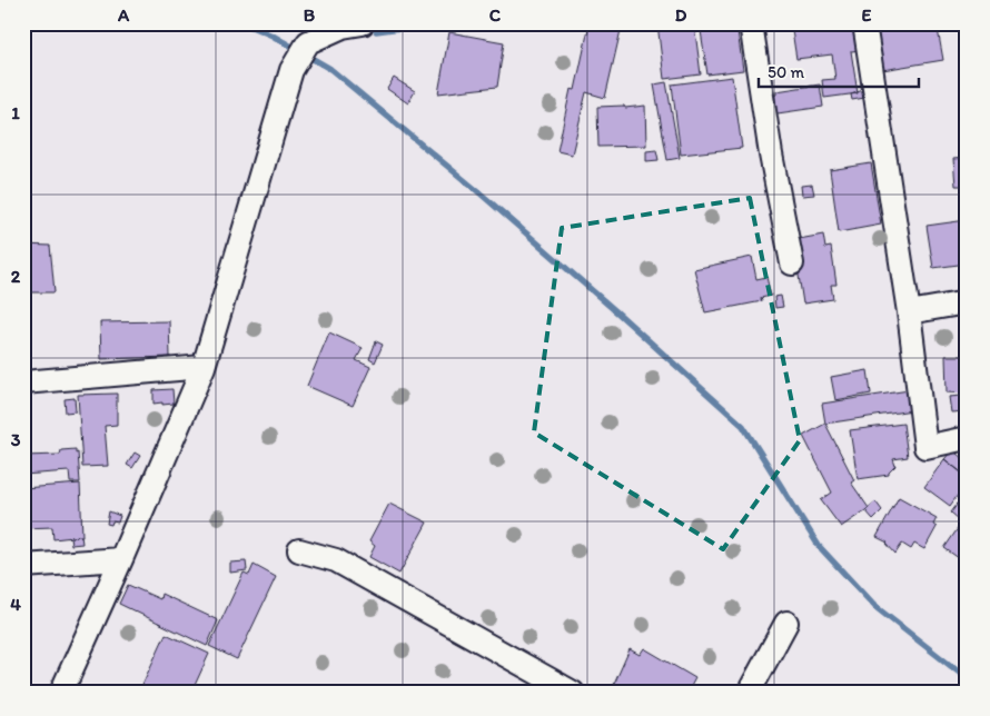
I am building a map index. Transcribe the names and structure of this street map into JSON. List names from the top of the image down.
{
  "scale_bar": "50 m",
  "grid": {
    "columns": [
      "A",
      "B",
      "C",
      "D",
      "E"
    ],
    "rows": [
      "1",
      "2",
      "3",
      "4"
    ]
  }
}
